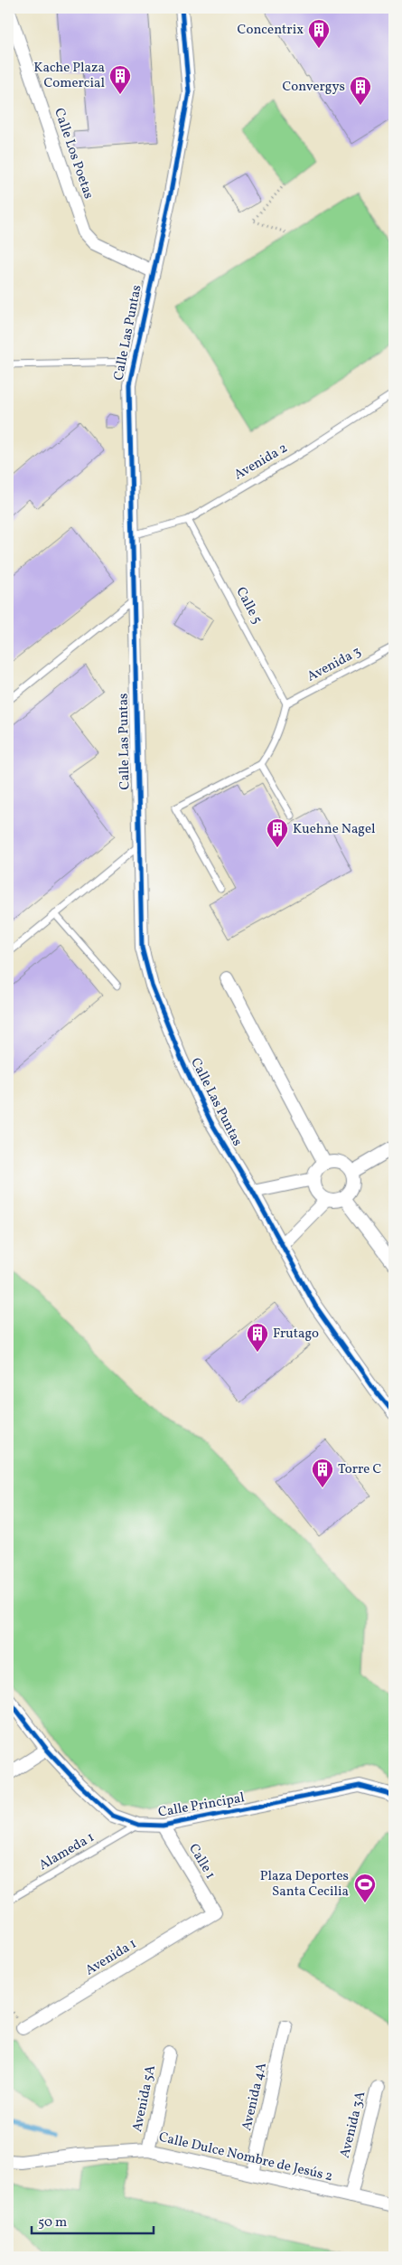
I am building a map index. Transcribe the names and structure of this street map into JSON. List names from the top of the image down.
{
  "streets": {
    "street": [
      "Calle Los Poetas",
      "Calle Las Puntas",
      "Calle Principal",
      "Calle 1",
      "Avenida 1",
      "Avenida 4A",
      "Avenida 5A",
      "Avenida 3A",
      "Calle Dulce Nombre de Jesús 2"
    ],
    "lane": [
      "Avenida 2",
      "Calle 5",
      "Avenida 3",
      "Alameda 1"
    ]
  },
  "crossings": [
    ["Calle Los Poetas", "Calle Las Puntas"],
    ["Calle Las Puntas", "Avenida 2"],
    ["Avenida 2", "Calle 5"],
    ["Calle 5", "Avenida 3"],
    ["Calle Principal", "Alameda 1"],
    ["Calle Principal", "Calle 1"],
    ["Calle 1", "Avenida 1"],
    ["Avenida 4A", "Calle Dulce Nombre de Jesús 2"],
    ["Avenida 5A", "Calle Dulce Nombre de Jesús 2"],
    ["Avenida 3A", "Calle Dulce Nombre de Jesús 2"]
  ],
  "places": {
    "building": [
      "Concentrix",
      "Kache Plaza Comercial",
      "Convergys",
      "Kuehne Nagel",
      "Frutago",
      "Torre C"
    ],
    "sports": ["Plaza Deportes Santa Cecilia"]
  },
  "scale_bar": "50 m"
}
